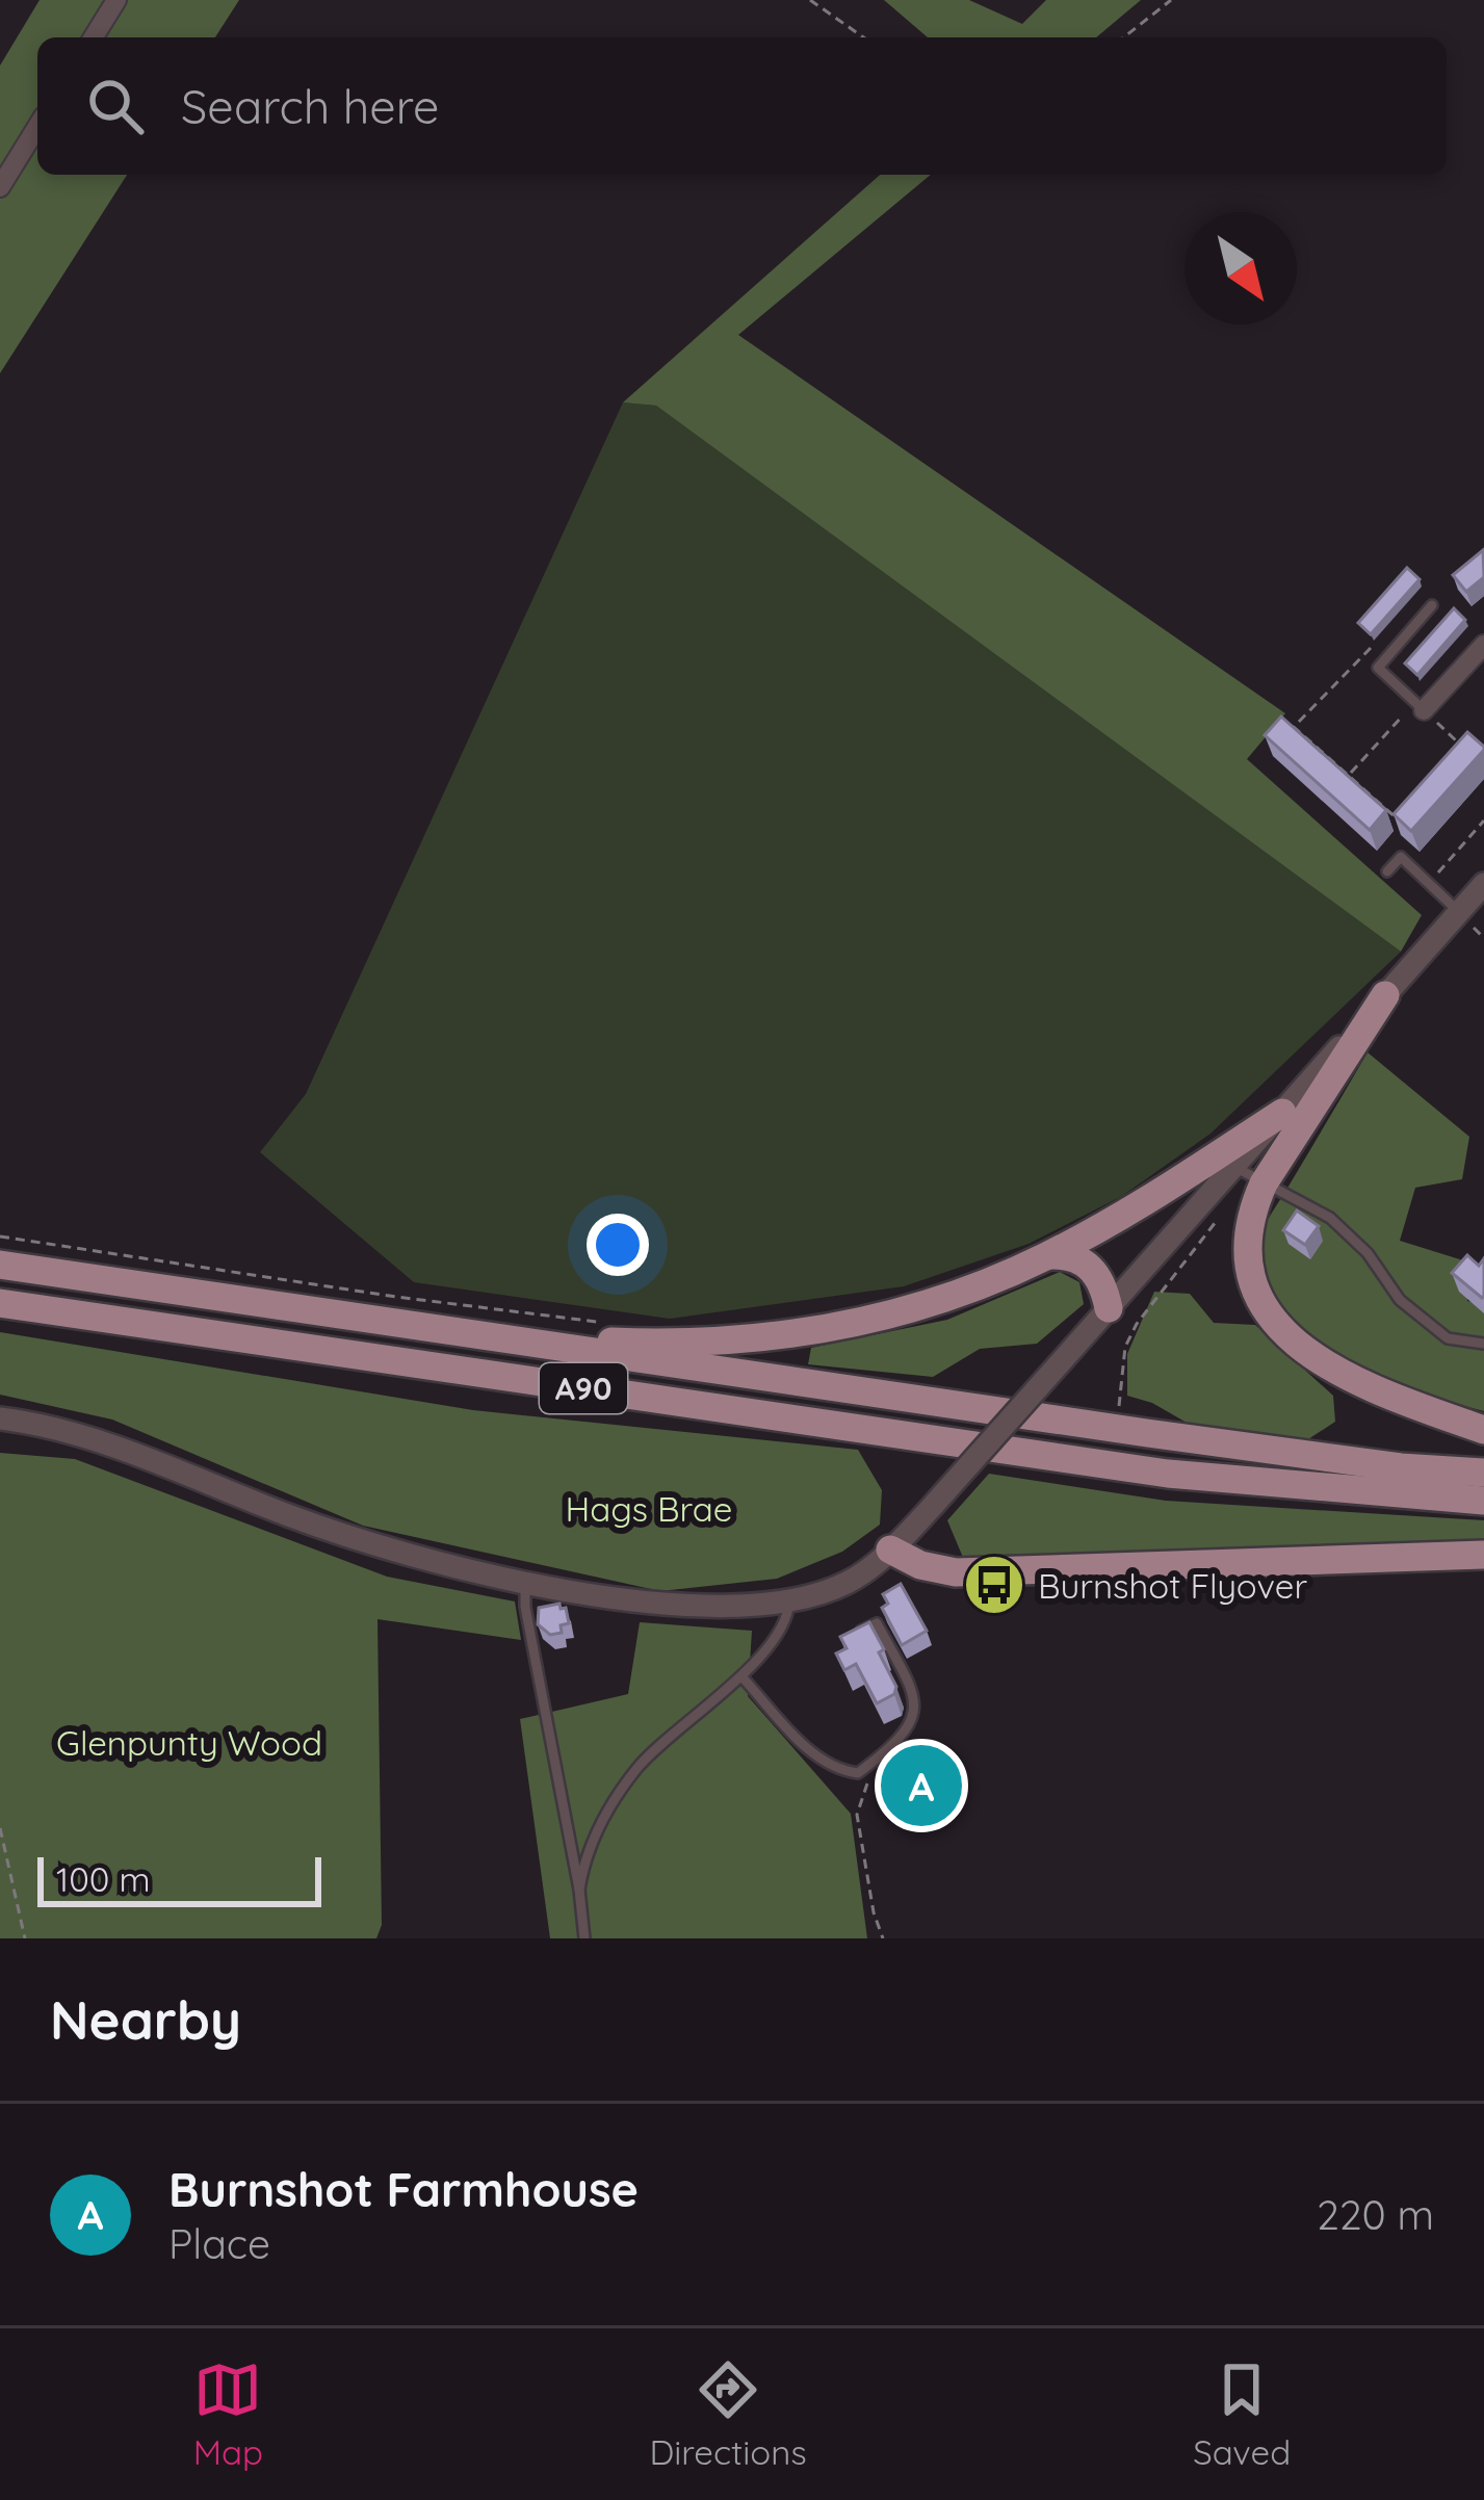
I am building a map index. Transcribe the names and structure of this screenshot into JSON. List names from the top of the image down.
{
  "streets": {
    "main road": ["A90"]
  },
  "parks": ["Hags Brae", "Glenpunty Wood"],
  "places": {
    "bus stop": ["Burnshot Flyover"]
  },
  "scale_bar": "100 m",
  "north": "bottom right",
  "page": {
    "search": "Search here",
    "pins": "A",
    "scale": "100 m",
    "heading": "Nearby",
    "list": [
      {
        "mark": "A",
        "name": "Burnshot Farmhouse",
        "note": "Place",
        "value": "220 m"
      }
    ],
    "nav": ["Map", "Directions", "Saved"]
  }
}
